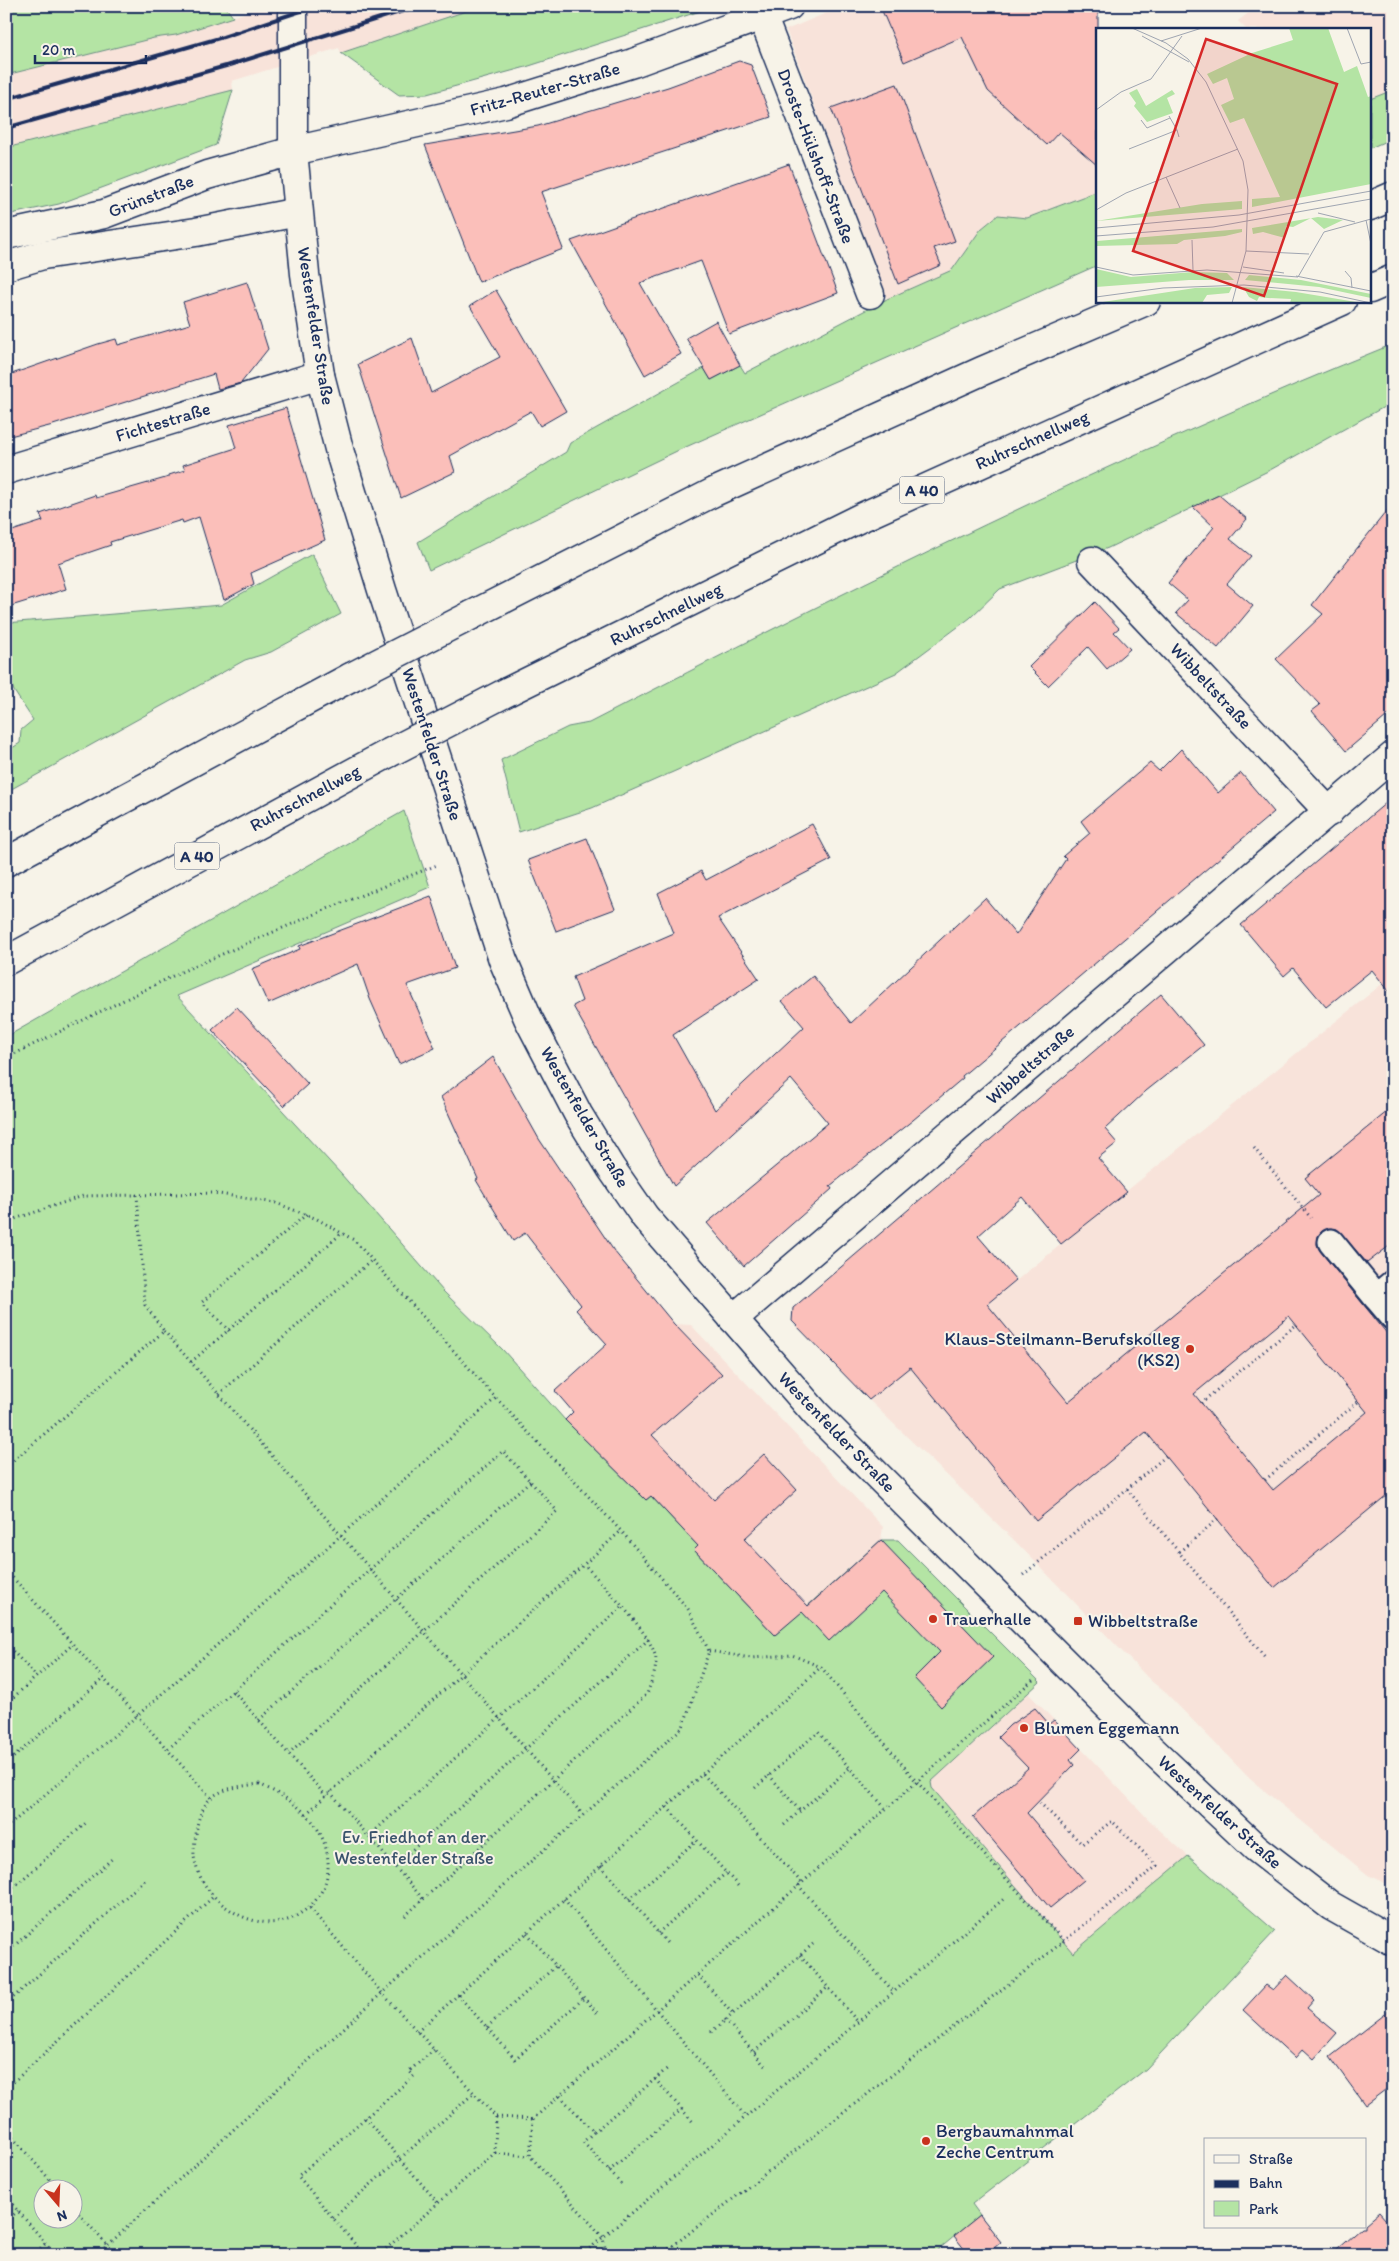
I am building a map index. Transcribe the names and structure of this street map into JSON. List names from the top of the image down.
{
  "streets": {
    "main road": [
      "Fritz-Reuter-Straße",
      "Droste-Hülshoff-Straße",
      "Grünstraße",
      "Westenfelder Straße",
      "Fichtestraße",
      "Ruhrschnellweg",
      "A 40",
      "Wibbeltstraße"
    ]
  },
  "crossings": [
    ["Fritz-Reuter-Straße", "Droste-Hülshoff-Straße"],
    ["Fritz-Reuter-Straße", "Grünstraße"],
    ["Fritz-Reuter-Straße", "Westenfelder Straße"],
    ["Grünstraße", "Westenfelder Straße"],
    ["Westenfelder Straße", "Fichtestraße"],
    ["Westenfelder Straße", "Wibbeltstraße"]
  ],
  "parks": ["Ev. Friedhof an der Westenfelder Straße"],
  "places": {
    "other": [
      "Klaus-Steilmann-Berufskolleg (KS2)",
      "Trauerhalle",
      "Blumen Eggemann",
      "Bergbaumahnmal Zeche Centrum"
    ],
    "transit": ["Wibbeltstraße"]
  },
  "legend": ["Straße", "Bahn", "Park"],
  "scale_bar": "20 m",
  "north": "bottom"
}
